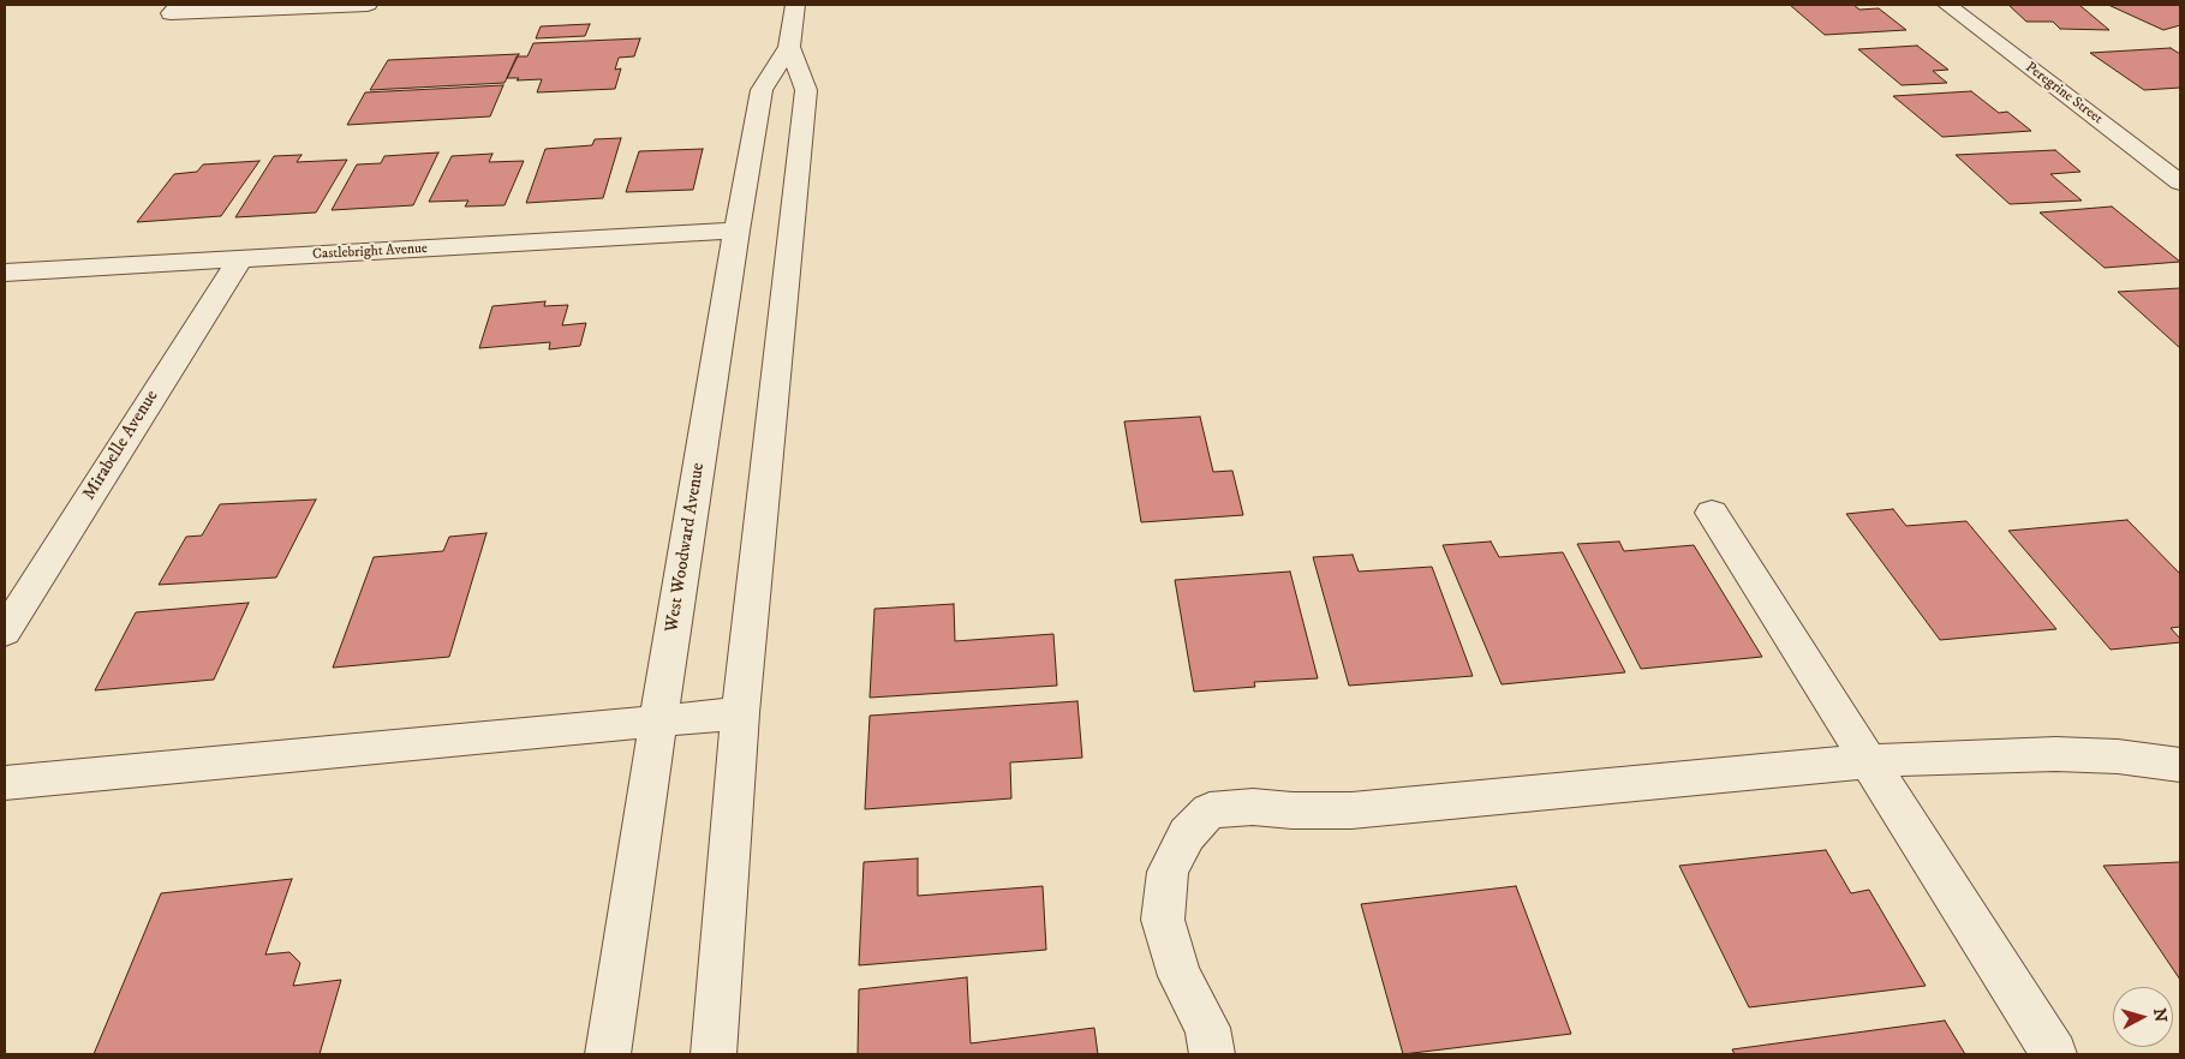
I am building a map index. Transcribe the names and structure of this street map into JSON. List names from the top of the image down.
{
  "streets": {
    "street": [
      "Peregrine Street",
      "Castlebright Avenue",
      "Mirabelle Avenue",
      "West Woodward Avenue"
    ]
  },
  "crossings": [
    ["Castlebright Avenue", "Mirabelle Avenue"],
    ["Castlebright Avenue", "West Woodward Avenue"]
  ],
  "north": "right"
}
